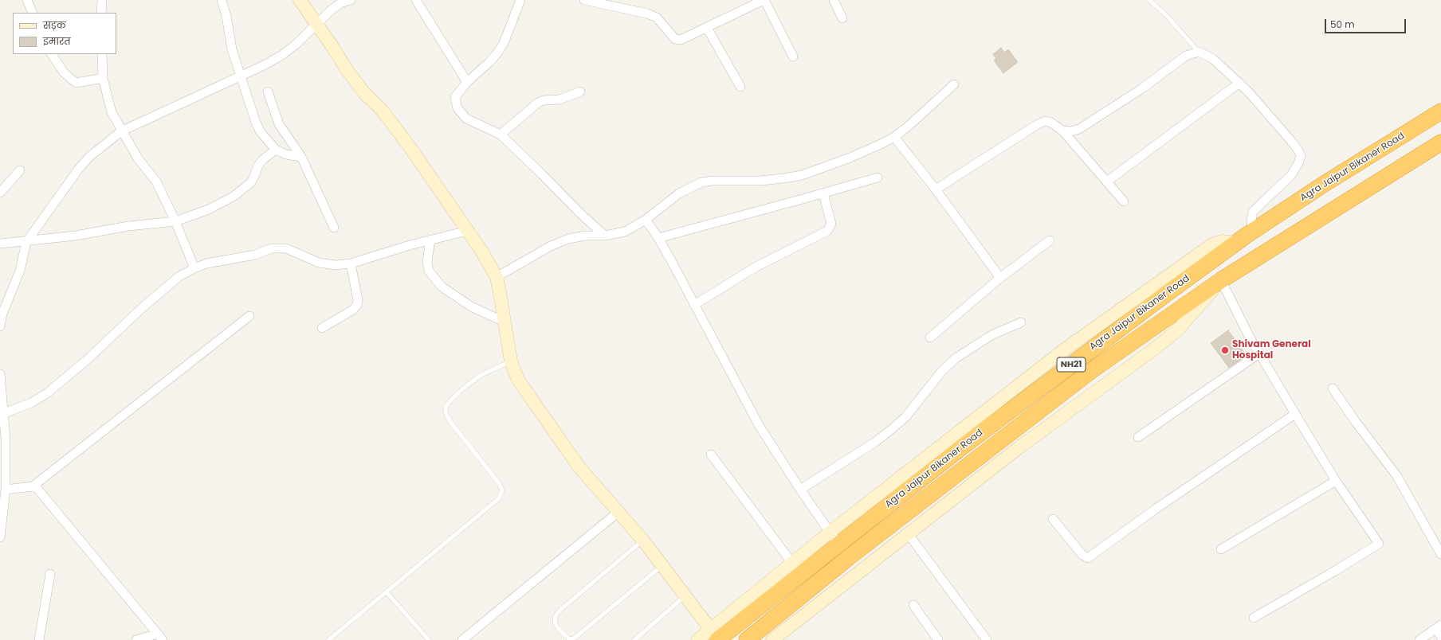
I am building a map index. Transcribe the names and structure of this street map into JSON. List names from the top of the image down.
{
  "streets": {
    "highway": ["Agra Jaipur Bikaner Road", "NH21"]
  },
  "places": ["Shivam General Hospital"],
  "legend": ["सड़क", "इमारत"],
  "scale_bar": "50 m"
}
